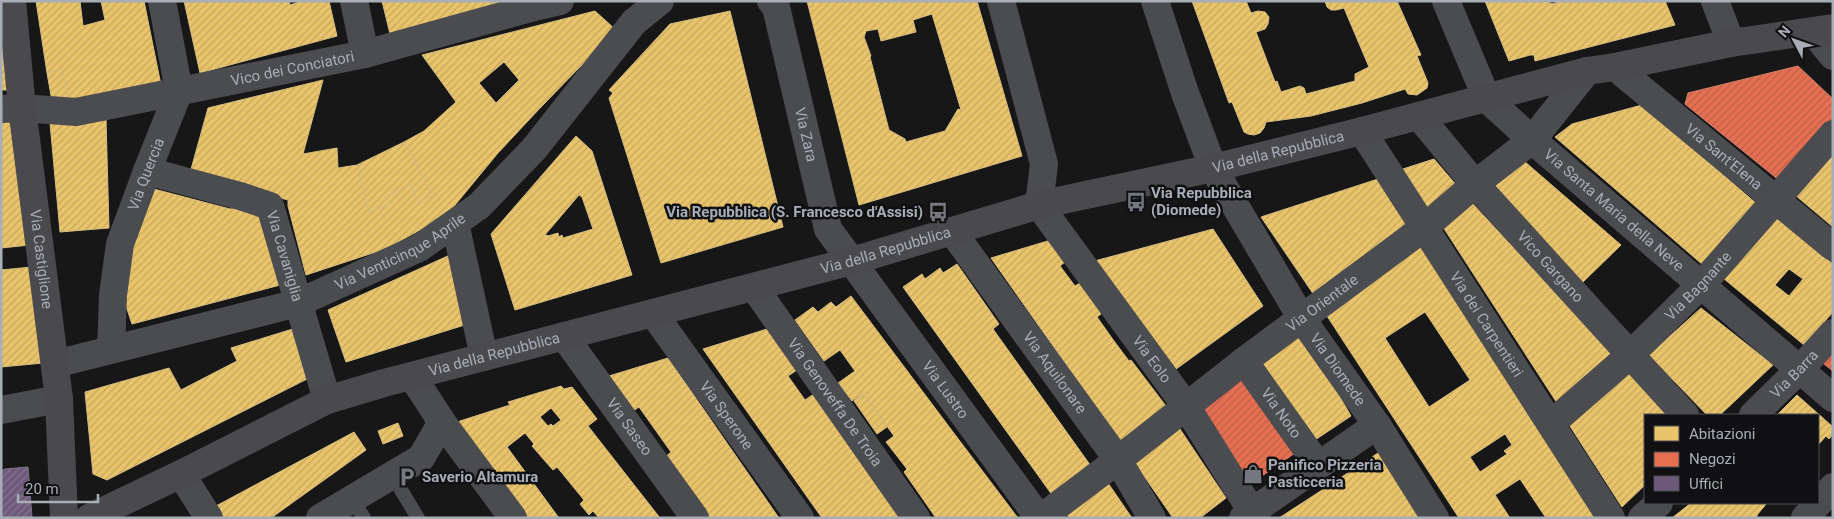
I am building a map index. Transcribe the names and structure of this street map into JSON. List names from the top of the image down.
{
  "streets": {
    "street": [
      "Vico dei Conciatori",
      "Via Zara",
      "Via della Repubblica",
      "Via Sant'Elena",
      "Via Quercia",
      "Via Santa Maria della Neve",
      "Via Venticinque Aprile",
      "Via Cavaniglia",
      "Via Castiglione",
      "Vico Gargano",
      "Via Bagnante",
      "Via Orientale",
      "Via dei Carpentieri",
      "Via Eolo",
      "Via Diomede",
      "Via Aquilonare",
      "Via Barra",
      "Via Lustro",
      "Via Genoveffa De Troia",
      "Via Noto",
      "Via Sperone",
      "Via Saseo"
    ]
  },
  "crossings": [
    ["Vico dei Conciatori", "Via Quercia"],
    ["Vico dei Conciatori", "Via Castiglione"],
    ["Via Zara", "Via della Repubblica"],
    ["Via Zara", "Via Lustro"],
    ["Via della Repubblica", "Via Sant'Elena"],
    ["Via della Repubblica", "Via Santa Maria della Neve"],
    ["Via della Repubblica", "Via Cavaniglia"],
    ["Via della Repubblica", "Vico Gargano"],
    ["Via della Repubblica", "Via Orientale"],
    ["Via della Repubblica", "Via dei Carpentieri"],
    ["Via della Repubblica", "Via Eolo"],
    ["Via della Repubblica", "Via Diomede"],
    ["Via della Repubblica", "Via Aquilonare"],
    ["Via della Repubblica", "Via Lustro"],
    ["Via della Repubblica", "Via Genoveffa De Troia"],
    ["Via della Repubblica", "Via Sperone"],
    ["Via della Repubblica", "Via Saseo"],
    ["Via Sant'Elena", "Via Bagnante"],
    ["Via Quercia", "Via Venticinque Aprile"],
    ["Via Quercia", "Via Cavaniglia"],
    ["Via Santa Maria della Neve", "Via Bagnante"],
    ["Via Santa Maria della Neve", "Via Orientale"],
    ["Via Santa Maria della Neve", "Via Barra"],
    ["Via Venticinque Aprile", "Via Cavaniglia"],
    ["Via Venticinque Aprile", "Via Castiglione"],
    ["Vico Gargano", "Via Bagnante"],
    ["Vico Gargano", "Via Orientale"],
    ["Via Bagnante", "Via dei Carpentieri"],
    ["Via Orientale", "Via dei Carpentieri"],
    ["Via Orientale", "Via Eolo"],
    ["Via Orientale", "Via Diomede"],
    ["Via Orientale", "Via Aquilonare"],
    ["Via Orientale", "Via Lustro"],
    ["Via Orientale", "Via Noto"]
  ],
  "places": {
    "bus stop": ["Via Repubblica (Diomede)", "Via Repubblica (S. Francesco d'Assisi)"],
    "shop": ["Panifico Pizzeria Pasticceria"],
    "parking": ["Saverio Altamura"]
  },
  "legend": ["Abitazioni", "Negozi", "Uffici"],
  "scale_bar": "20 m",
  "north": "top left"
}
